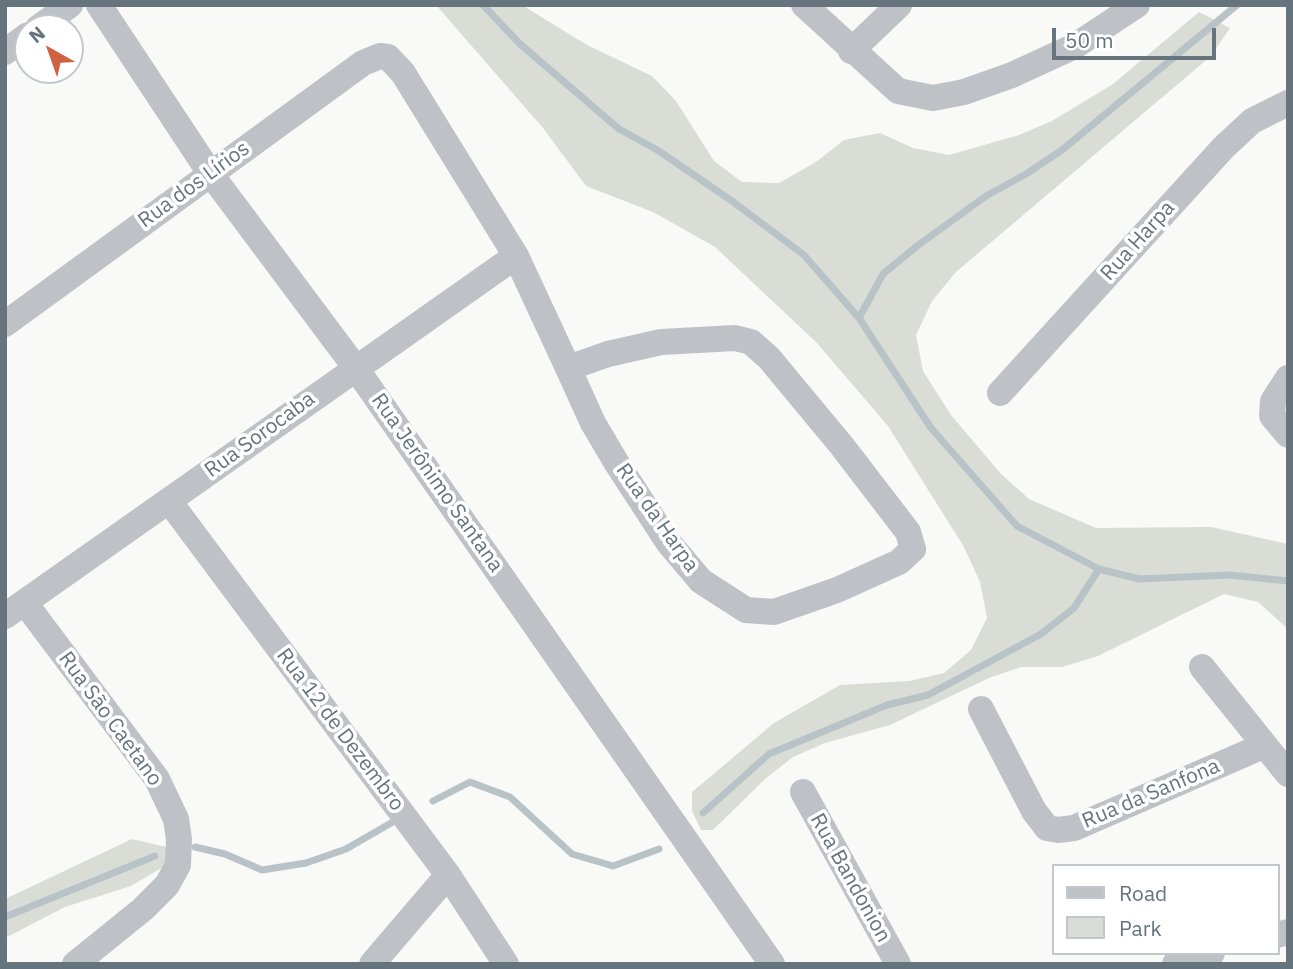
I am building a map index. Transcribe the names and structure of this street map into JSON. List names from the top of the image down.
{
  "streets": {
    "street": [
      "Rua dos Lírios",
      "Rua Harpa",
      "Rua Sorocaba",
      "Rua Jerônimo Santana",
      "Rua da Harpa",
      "Rua São Caetano",
      "Rua 12 de Dezembro",
      "Rua da Sanfona",
      "Rua Bandonion"
    ]
  },
  "crossings": [
    ["Rua dos Lírios", "Rua Jerônimo Santana"],
    ["Rua dos Lírios", "Rua da Harpa"],
    ["Rua Sorocaba", "Rua Jerônimo Santana"],
    ["Rua Sorocaba", "Rua da Harpa"],
    ["Rua Sorocaba", "Rua São Caetano"],
    ["Rua Sorocaba", "Rua 12 de Dezembro"]
  ],
  "legend": ["Road", "Park"],
  "scale_bar": "50 m",
  "north": "top left"
}
